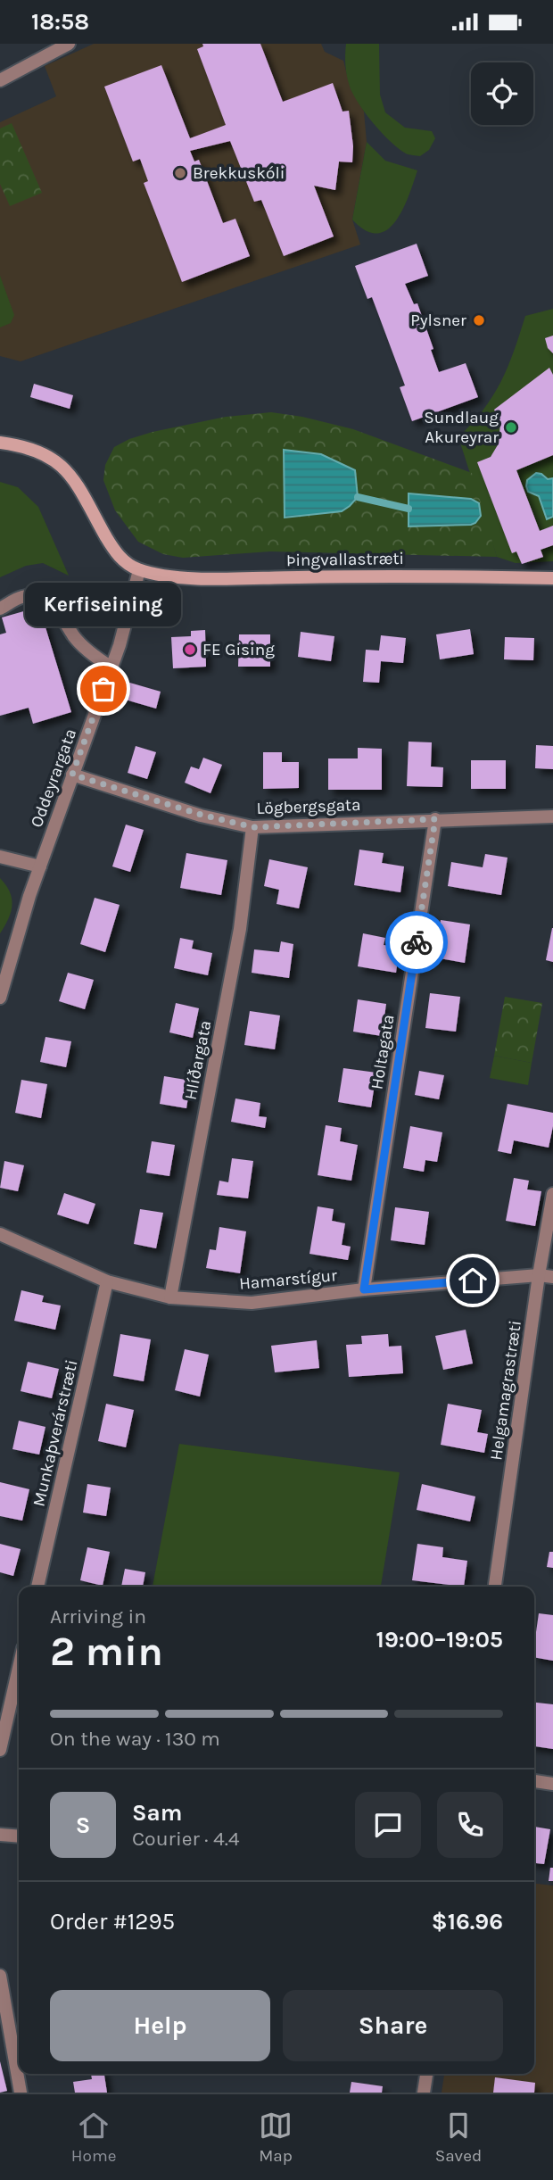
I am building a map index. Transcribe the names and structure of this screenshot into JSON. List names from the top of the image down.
{
  "streets": {
    "main road": ["Þingvallastræti"],
    "street": [
      "Oddeyrargata",
      "Lögbergsgata",
      "Holtagata",
      "Hlíðargata",
      "Hamarstígur",
      "Helgamagrastræti",
      "Munkaþverárstræti"
    ]
  },
  "crossings": [
    ["Þingvallastræti", "Oddeyrargata"],
    ["Oddeyrargata", "Lögbergsgata"],
    ["Lögbergsgata", "Holtagata"],
    ["Lögbergsgata", "Hlíðargata"],
    ["Holtagata", "Hamarstígur"],
    ["Hlíðargata", "Hamarstígur"],
    ["Hamarstígur", "Helgamagrastræti"],
    ["Hamarstígur", "Munkaþverárstræti"]
  ],
  "places": [
    "Brekkuskóli",
    "Pylsner",
    "Sundlaug Akureyrar",
    "FE Gising",
    "Kerfiseining"
  ],
  "page": {
    "status": "18:58",
    "bubble": "Kerfiseining",
    "heading": ["2 min", "Arriving in", "19:00–19:05"],
    "panel": [
      "Sam",
      "Courier · 4.4",
      "Order #1295",
      "$16.96"
    ],
    "bar": "On the way · 130 m",
    "round": "S",
    "buttons": ["Help", "Share"],
    "tabs": ["Home", "Map", "Saved"]
  }
}
